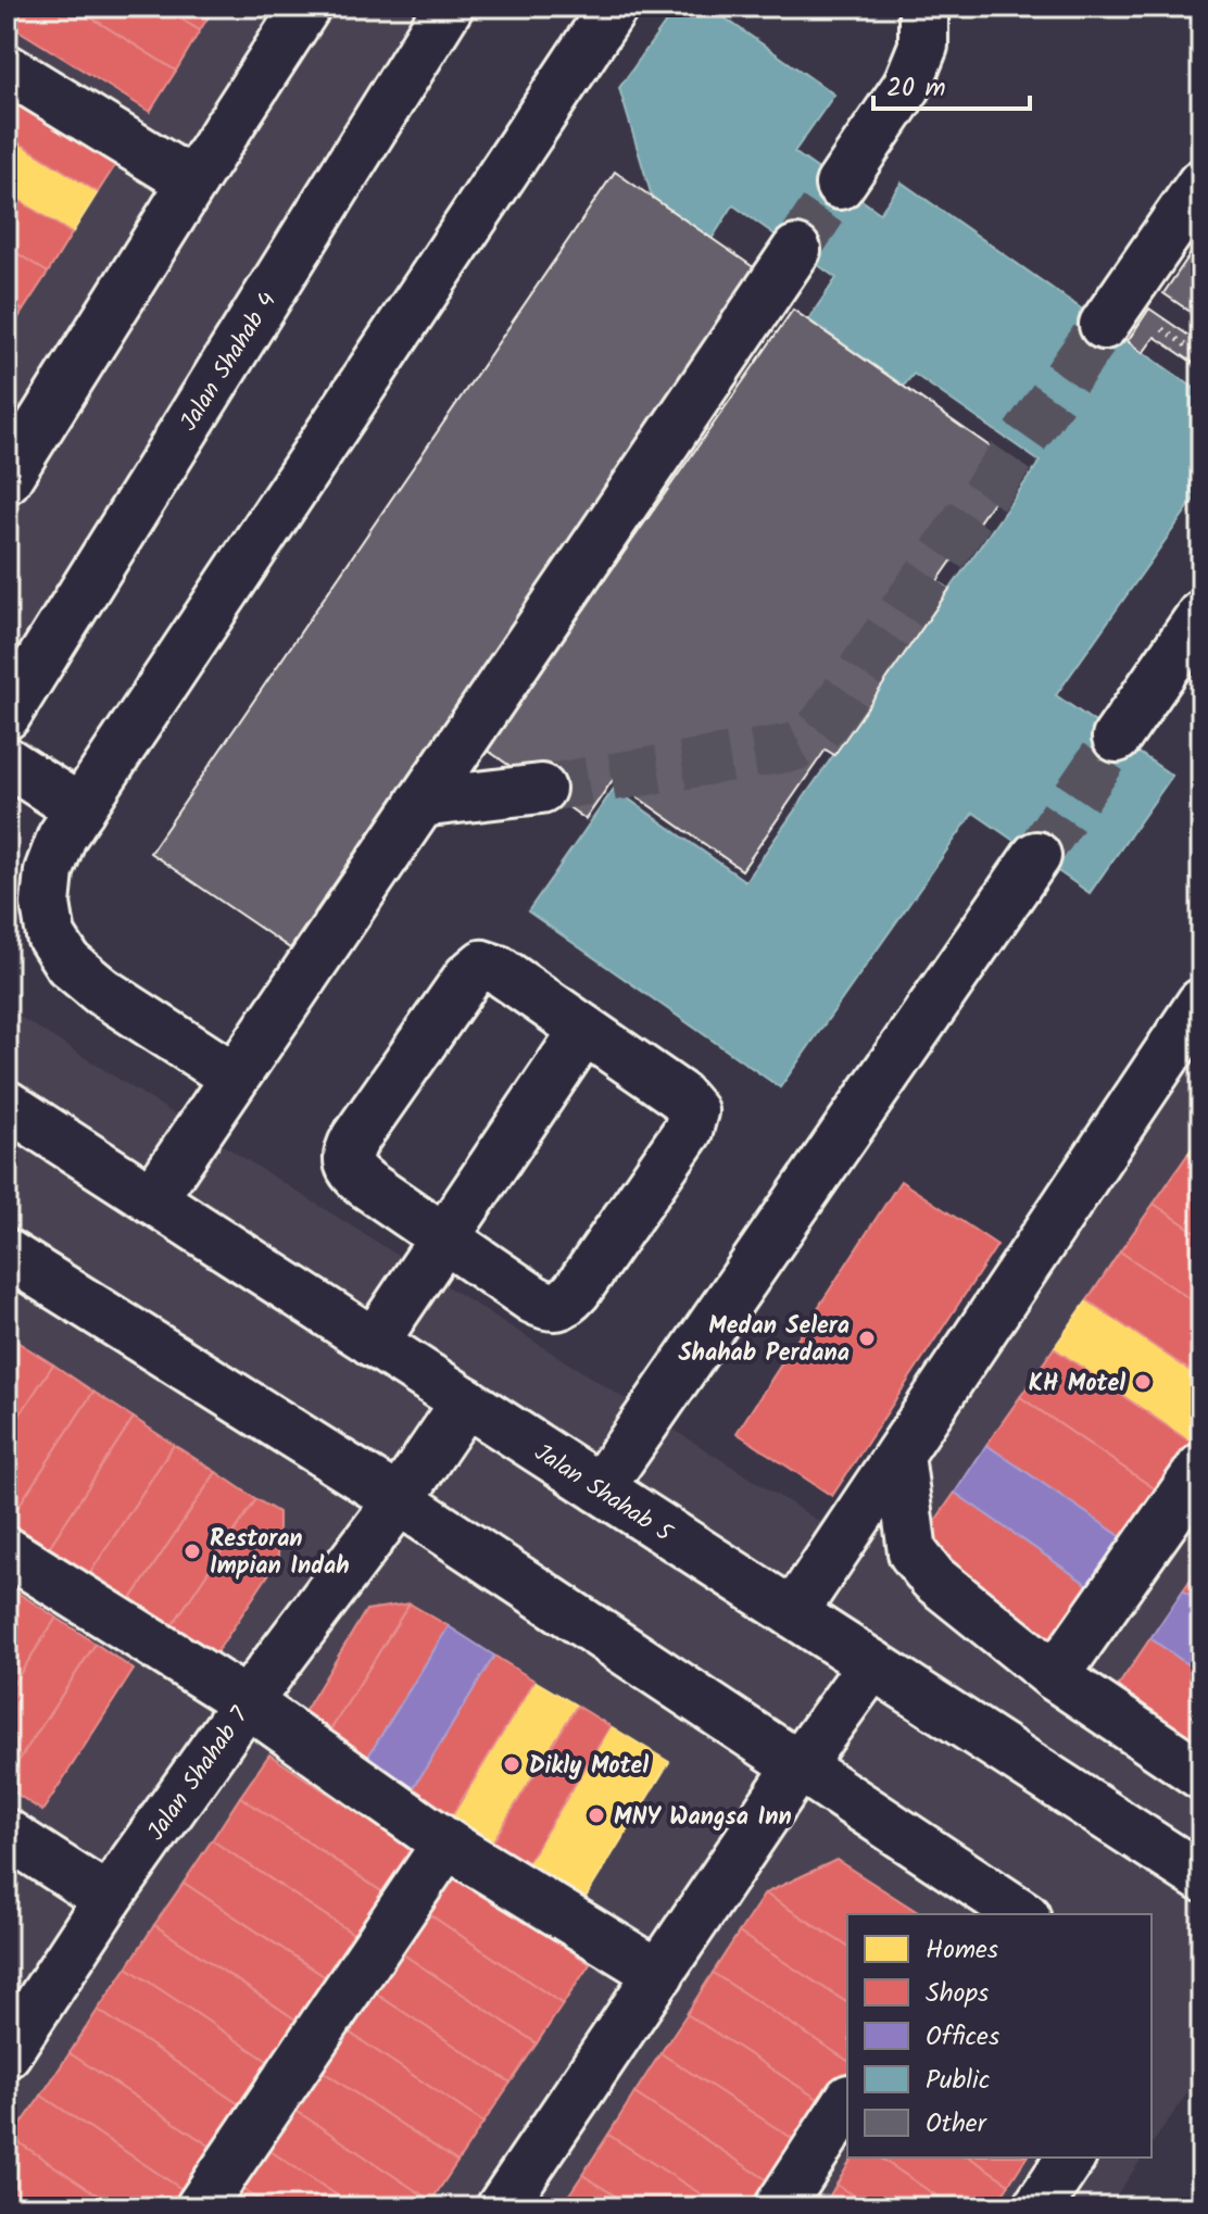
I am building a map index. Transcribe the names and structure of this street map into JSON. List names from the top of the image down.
{
  "streets": {
    "street": ["Jalan Shahab 4", "Jalan Shahab 5", "Jalan Shahab 7"]
  },
  "crossings": [
    ["Jalan Shahab 5", "Jalan Shahab 7"]
  ],
  "places": [
    "Medan Selera Shahab Perdana",
    "KH Motel",
    "Restoran Impian Indah",
    "Dikly Motel",
    "MNY Wangsa Inn"
  ],
  "legend": [
    "Homes",
    "Shops",
    "Offices",
    "Public",
    "Other"
  ],
  "scale_bar": "20 m"
}
